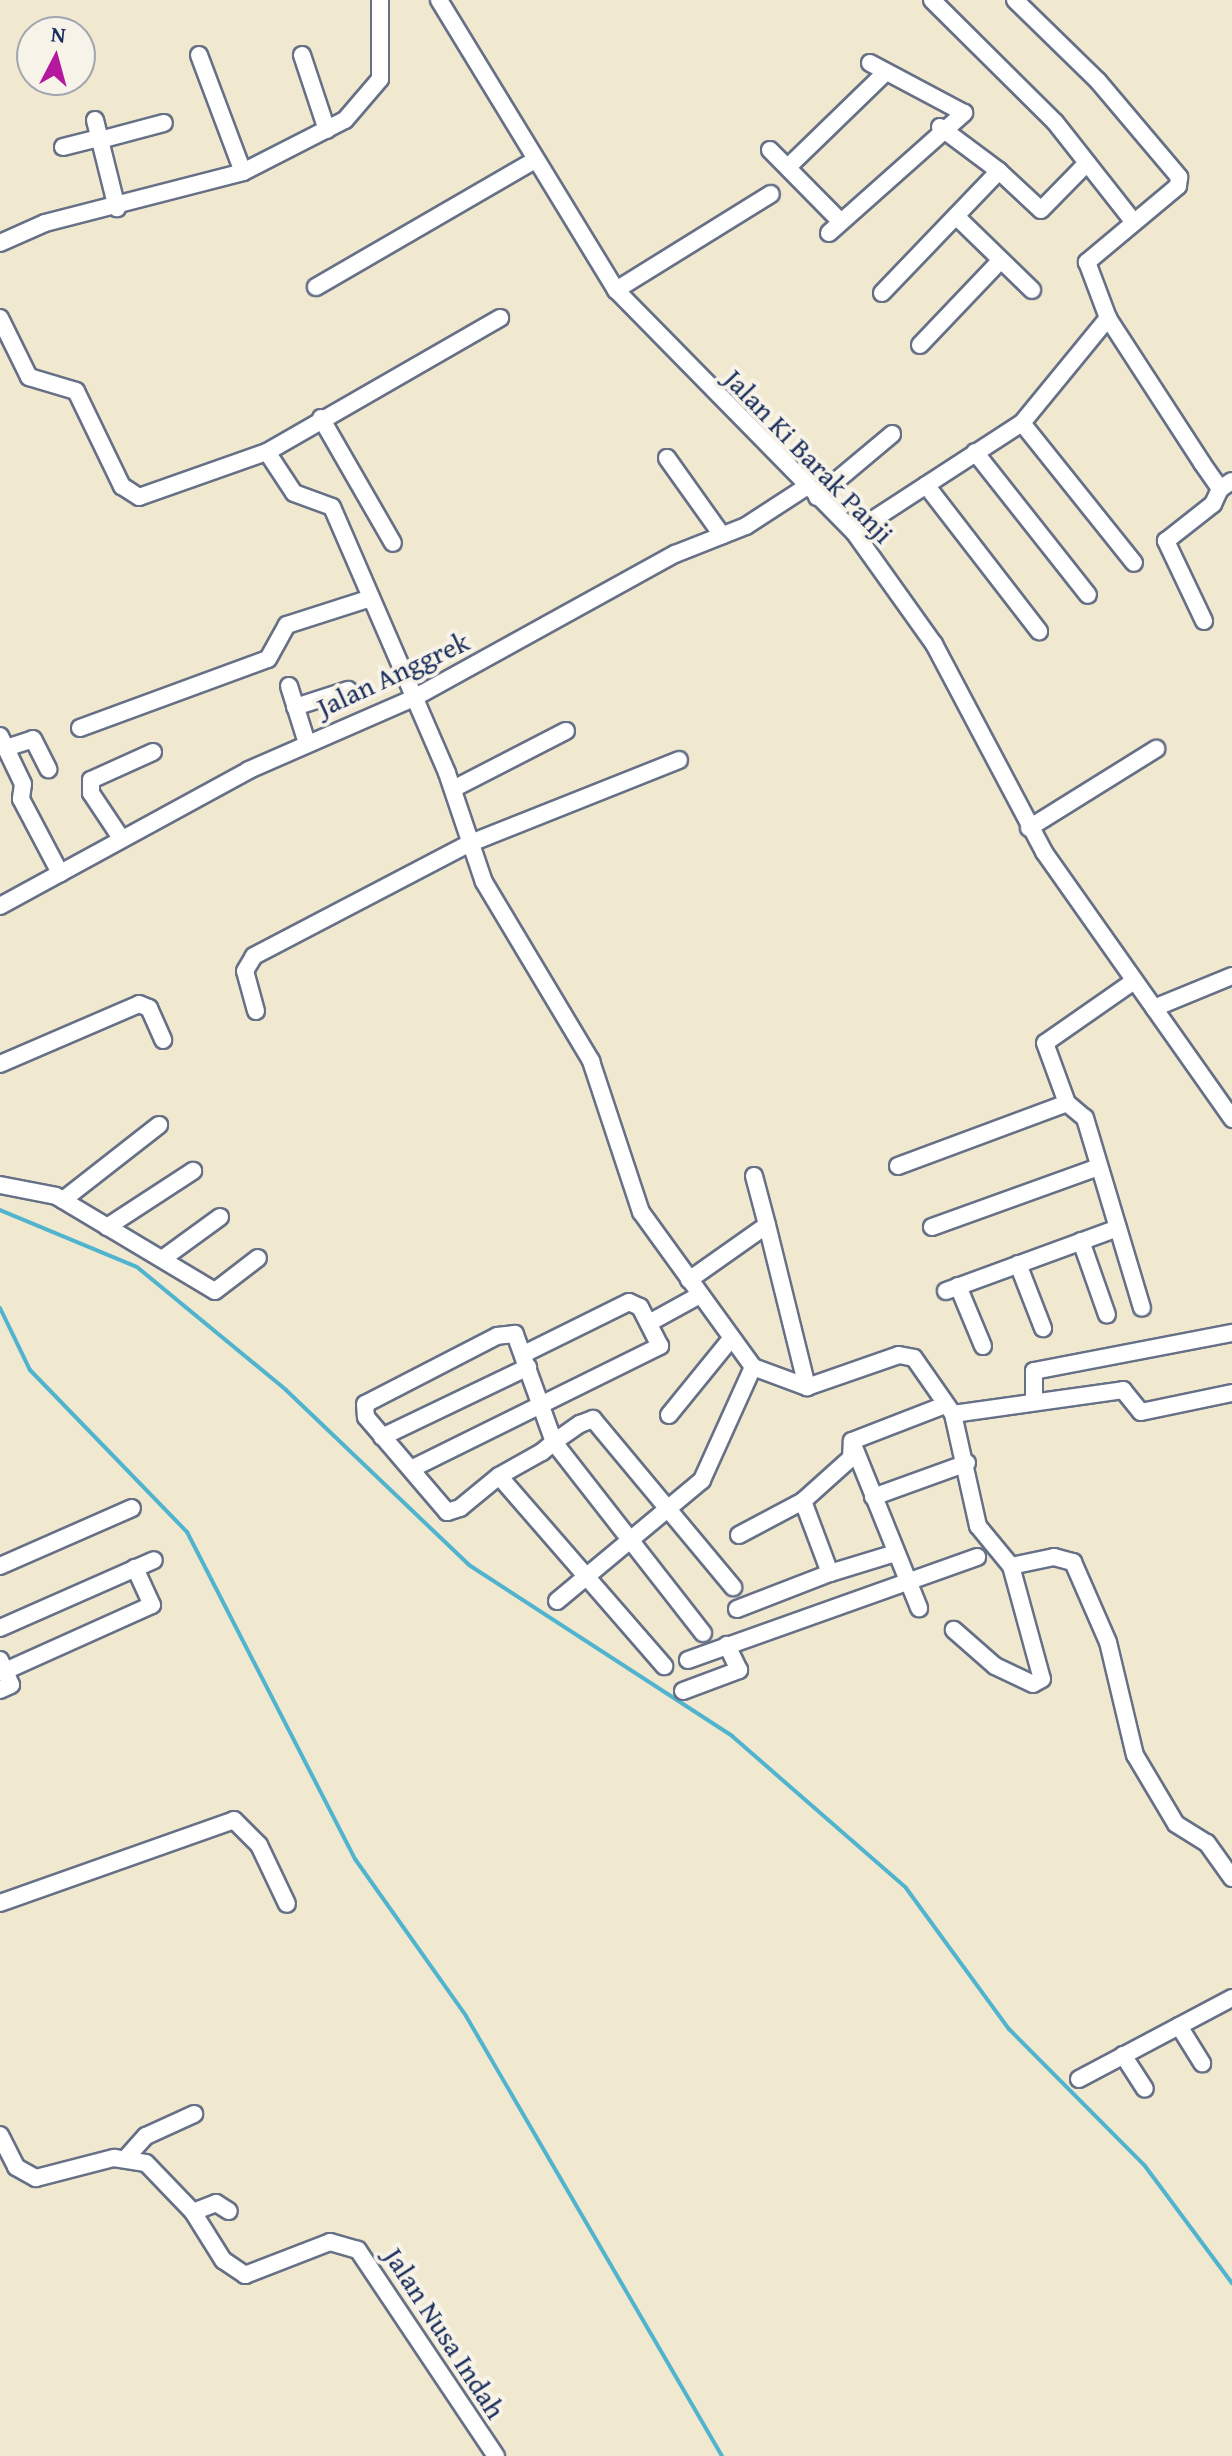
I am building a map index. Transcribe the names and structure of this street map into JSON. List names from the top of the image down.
{
  "streets": {
    "street": ["Jalan Ki Barak Panji", "Jalan Anggrek", "Jalan Nusa Indah"]
  },
  "crossings": [
    ["Jalan Ki Barak Panji", "Jalan Anggrek"]
  ],
  "north": "top"
}
